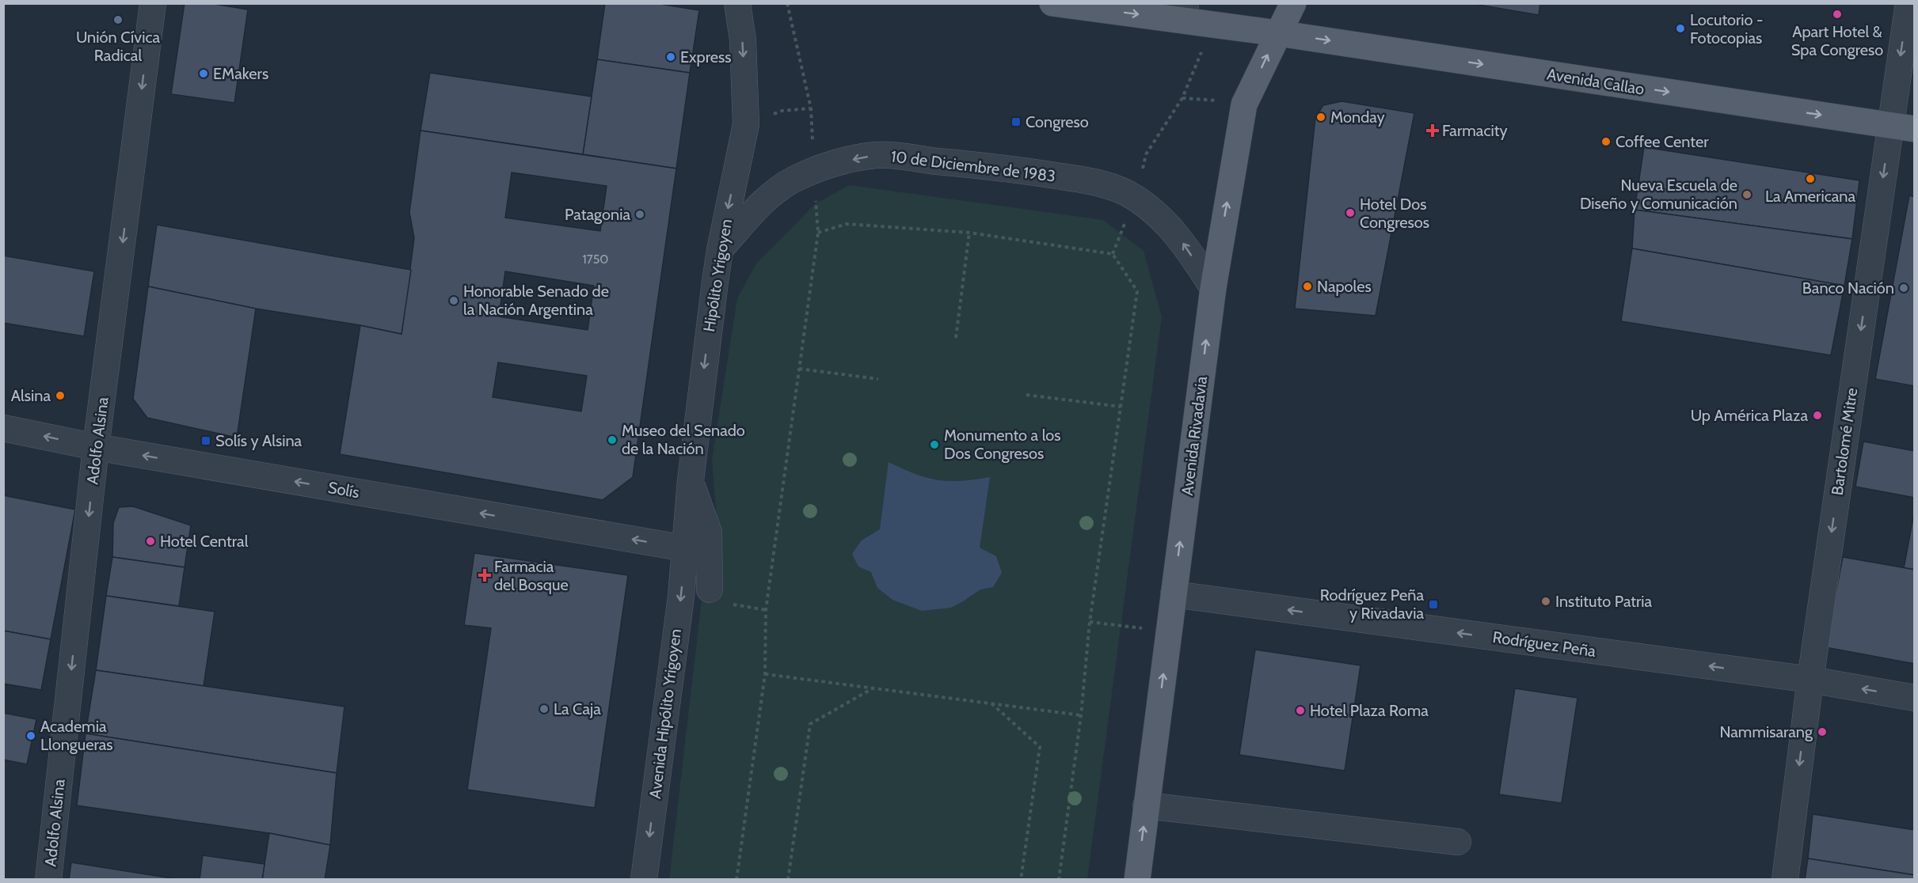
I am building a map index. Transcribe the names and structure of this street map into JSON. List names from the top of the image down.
{
  "streets": {
    "main road": ["Avenida Callao", "Avenida Rivadavia"],
    "street": [
      "10 de Diciembre de 1983",
      "Hipólito Yrigoyen",
      "Adolfo Alsina",
      "Bartolomé Mitre",
      "Solís",
      "Rodríguez Peña",
      "Avenida Hipólito Yrigoyen"
    ]
  },
  "crossings": [
    ["Avenida Callao", "Avenida Rivadavia"],
    ["Avenida Callao", "Bartolomé Mitre"],
    ["10 de Diciembre de 1983", "Hipólito Yrigoyen"],
    ["10 de Diciembre de 1983", "Avenida Rivadavia"],
    ["Hipólito Yrigoyen", "Solís"],
    ["Hipólito Yrigoyen", "Avenida Hipólito Yrigoyen"],
    ["Avenida Rivadavia", "Rodríguez Peña"],
    ["Adolfo Alsina", "Solís"],
    ["Bartolomé Mitre", "Rodríguez Peña"],
    ["Solís", "Avenida Hipólito Yrigoyen"]
  ],
  "one_way": [
    "Avenida Callao",
    "10 de Diciembre de 1983",
    "Hipólito Yrigoyen",
    "Avenida Rivadavia",
    "Adolfo Alsina",
    "Bartolomé Mitre",
    "Solís",
    "Avenida Hipólito Yrigoyen"
  ],
  "places": {
    "other": [
      "Apart Hotel & Spa Congreso",
      "Unión Cívica Radical",
      "Locutorio - Fotocopias",
      "Express",
      "EMakers",
      "Monday",
      "Coffee Center",
      "La Americana",
      "Nueva Escuela de Diseño y Comunicación",
      "Hotel Dos Congresos",
      "Patagonia",
      "Napoles",
      "Banco Nación",
      "Honorable Senado de la Nación Argentina",
      "Alsina",
      "Up América Plaza",
      "Museo del Senado de la Nación",
      "Monumento a los Dos Congresos",
      "Hotel Central",
      "Instituto Patria",
      "La Caja",
      "Hotel Plaza Roma",
      "Nammisarang",
      "Academia Llongueras"
    ],
    "transit": ["Congreso", "Solís y Alsina", "Rodríguez Peña y Rivadavia"],
    "health": ["Farmacity", "Farmacia del Bosque"]
  },
  "house_numbers": ["1750"]
}
